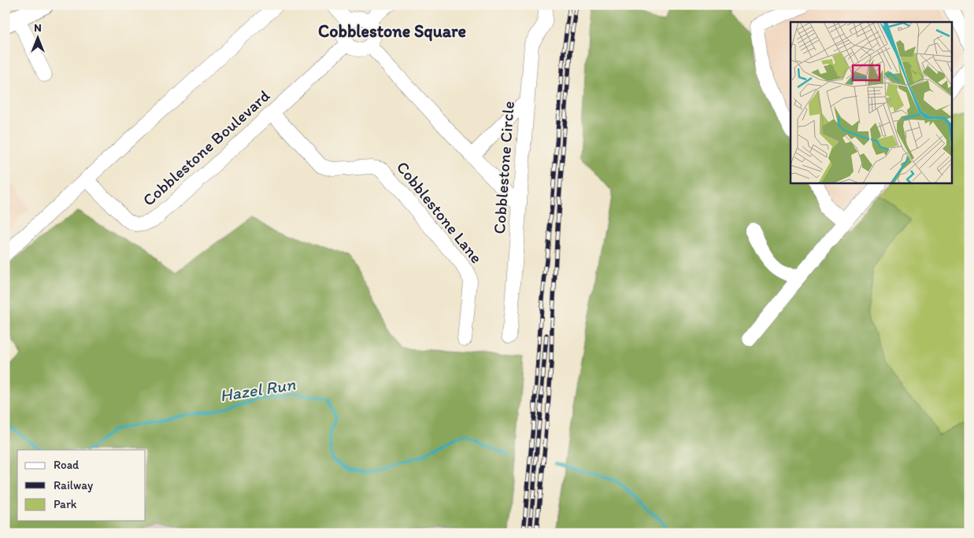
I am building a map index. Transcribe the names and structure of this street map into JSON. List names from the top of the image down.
{
  "streets": {
    "street": ["Cobblestone Boulevard", "Cobblestone Circle", "Cobblestone Lane"]
  },
  "crossings": [
    ["Cobblestone Boulevard", "Cobblestone Lane"]
  ],
  "districts": ["Cobblestone Square"],
  "water": ["Hazel Run"],
  "legend": ["Road", "Railway", "Park"],
  "north": "top"
}
